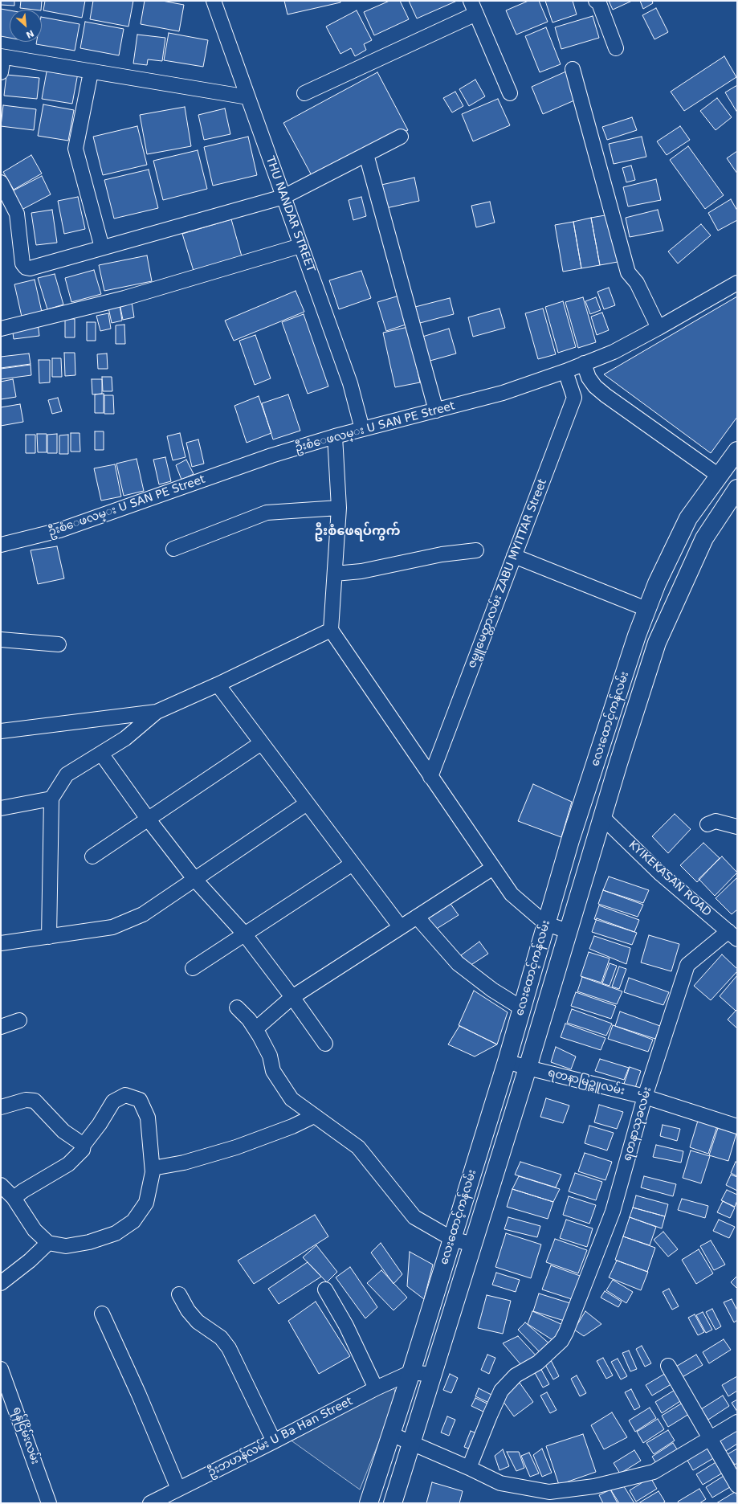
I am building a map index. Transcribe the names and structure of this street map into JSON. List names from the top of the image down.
{
  "streets": {
    "main road": ["လေးထောင့်ကန်လမ်း"],
    "street": [
      "THU NANDAR STREET",
      "ဦးစံေဖလမ္း U SAN PE Street",
      "ဇမ္ဗူမေတ္တာလမ်း ZABU MYITTAR Street",
      "KYIKEKASAN ROAD",
      "ရတနာမြဉ္ဇူလမ်း",
      "ရတနာသုခလမ်း",
      "ရန်ငြိမ်းလမ်း",
      "ဦးဘဟန်လမ်း U Ba Han Street"
    ]
  },
  "crossings": [
    ["THU NANDAR STREET", "ဦးစံေဖလမ္း U SAN PE Street"],
    ["ဦးစံေဖလမ္း U SAN PE Street", "ဇမ္ဗူမေတ္တာလမ်း ZABU MYITTAR Street"],
    ["လေးထောင့်ကန်လမ်း", "KYIKEKASAN ROAD"],
    ["လေးထောင့်ကန်လမ်း", "ရတနာမြဉ္ဇူလမ်း"],
    ["လေးထောင့်ကန်လမ်း", "ဦးဘဟန်လမ်း U Ba Han Street"],
    ["KYIKEKASAN ROAD", "ရတနာသုခလမ်း"],
    ["ရတနာမြဉ္ဇူလမ်း", "ရတနာသုခလမ်း"]
  ],
  "districts": ["ဦးစံဖေရပ်ကွက်"],
  "north": "bottom right"
}
